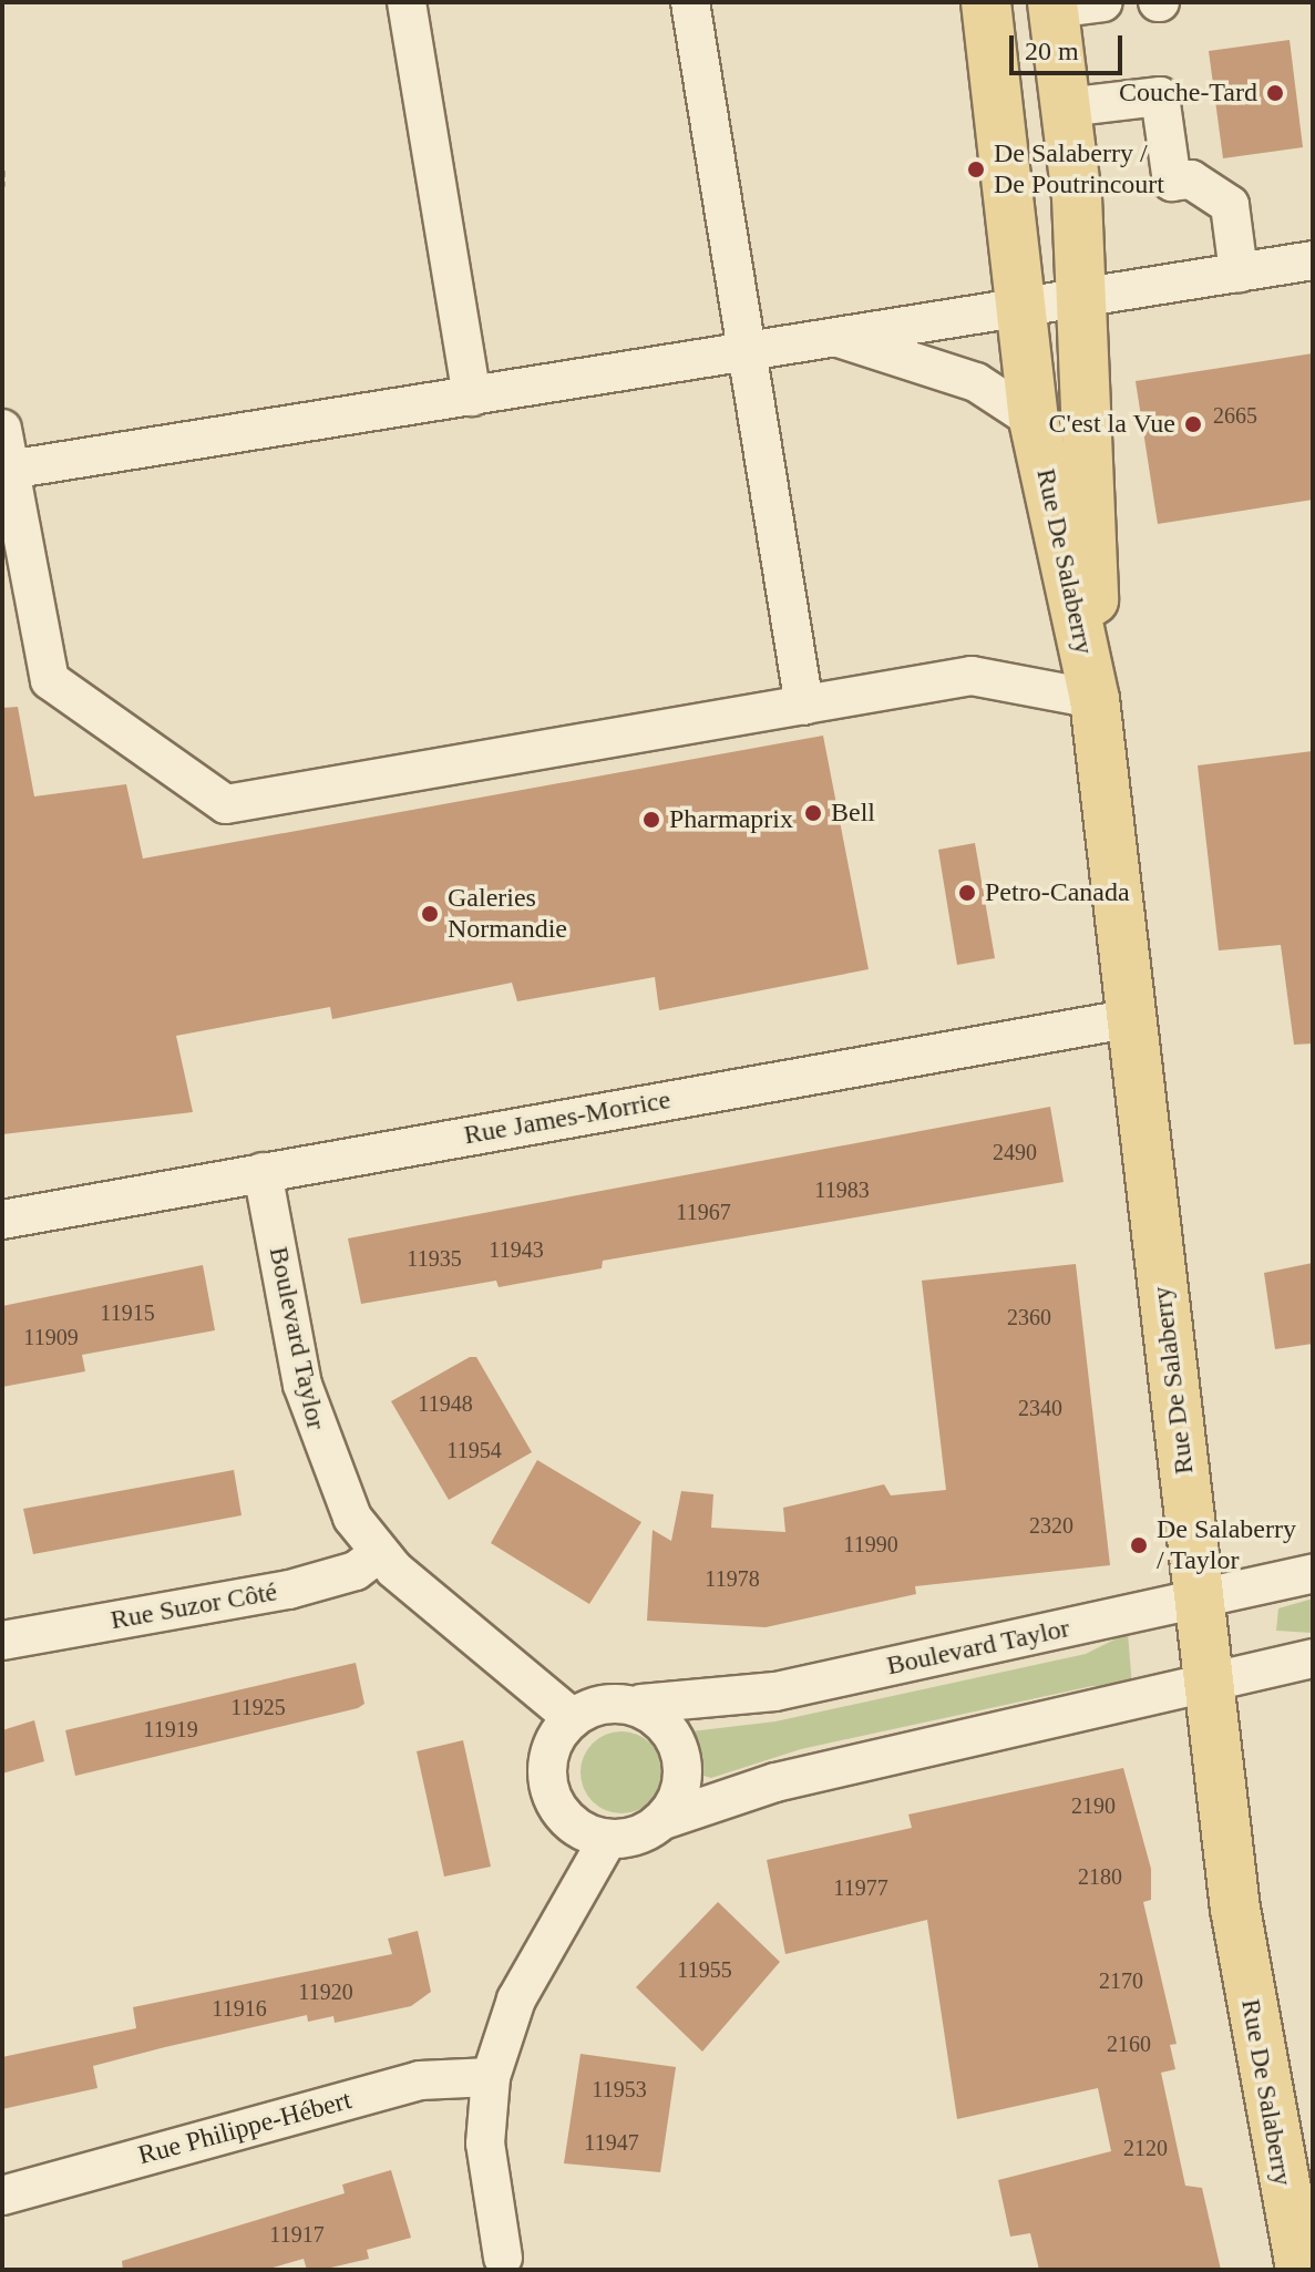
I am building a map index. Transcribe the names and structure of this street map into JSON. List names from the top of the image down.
{
  "streets": {
    "main road": ["Rue De Salaberry"],
    "street": [
      "Rue James-Morrice",
      "Boulevard Taylor",
      "Rue Suzor Côté",
      "Rue Philippe-Hébert"
    ]
  },
  "crossings": [
    ["Rue De Salaberry", "Rue James-Morrice"],
    ["Rue De Salaberry", "Boulevard Taylor"],
    ["Rue James-Morrice", "Boulevard Taylor"],
    ["Boulevard Taylor", "Rue Suzor Côté"]
  ],
  "places": [
    "Couche-Tard",
    "De Salaberry / De Poutrincourt",
    "C'est la Vue",
    "Bell",
    "Pharmaprix",
    "Petro-Canada",
    "Galeries Normandie",
    "De Salaberry / Taylor"
  ],
  "house_numbers": [
    "2665",
    "2490",
    "11983",
    "11967",
    "11943",
    "11935",
    "11915",
    "2360",
    "11909",
    "11948",
    "2340",
    "11954",
    "2320",
    "11990",
    "11978",
    "11925",
    "11919",
    "2190",
    "2180",
    "11977",
    "11955",
    "2170",
    "11920",
    "11916",
    "2160",
    "11953",
    "11947",
    "2120",
    "11917"
  ],
  "scale_bar": "20 m"
}
